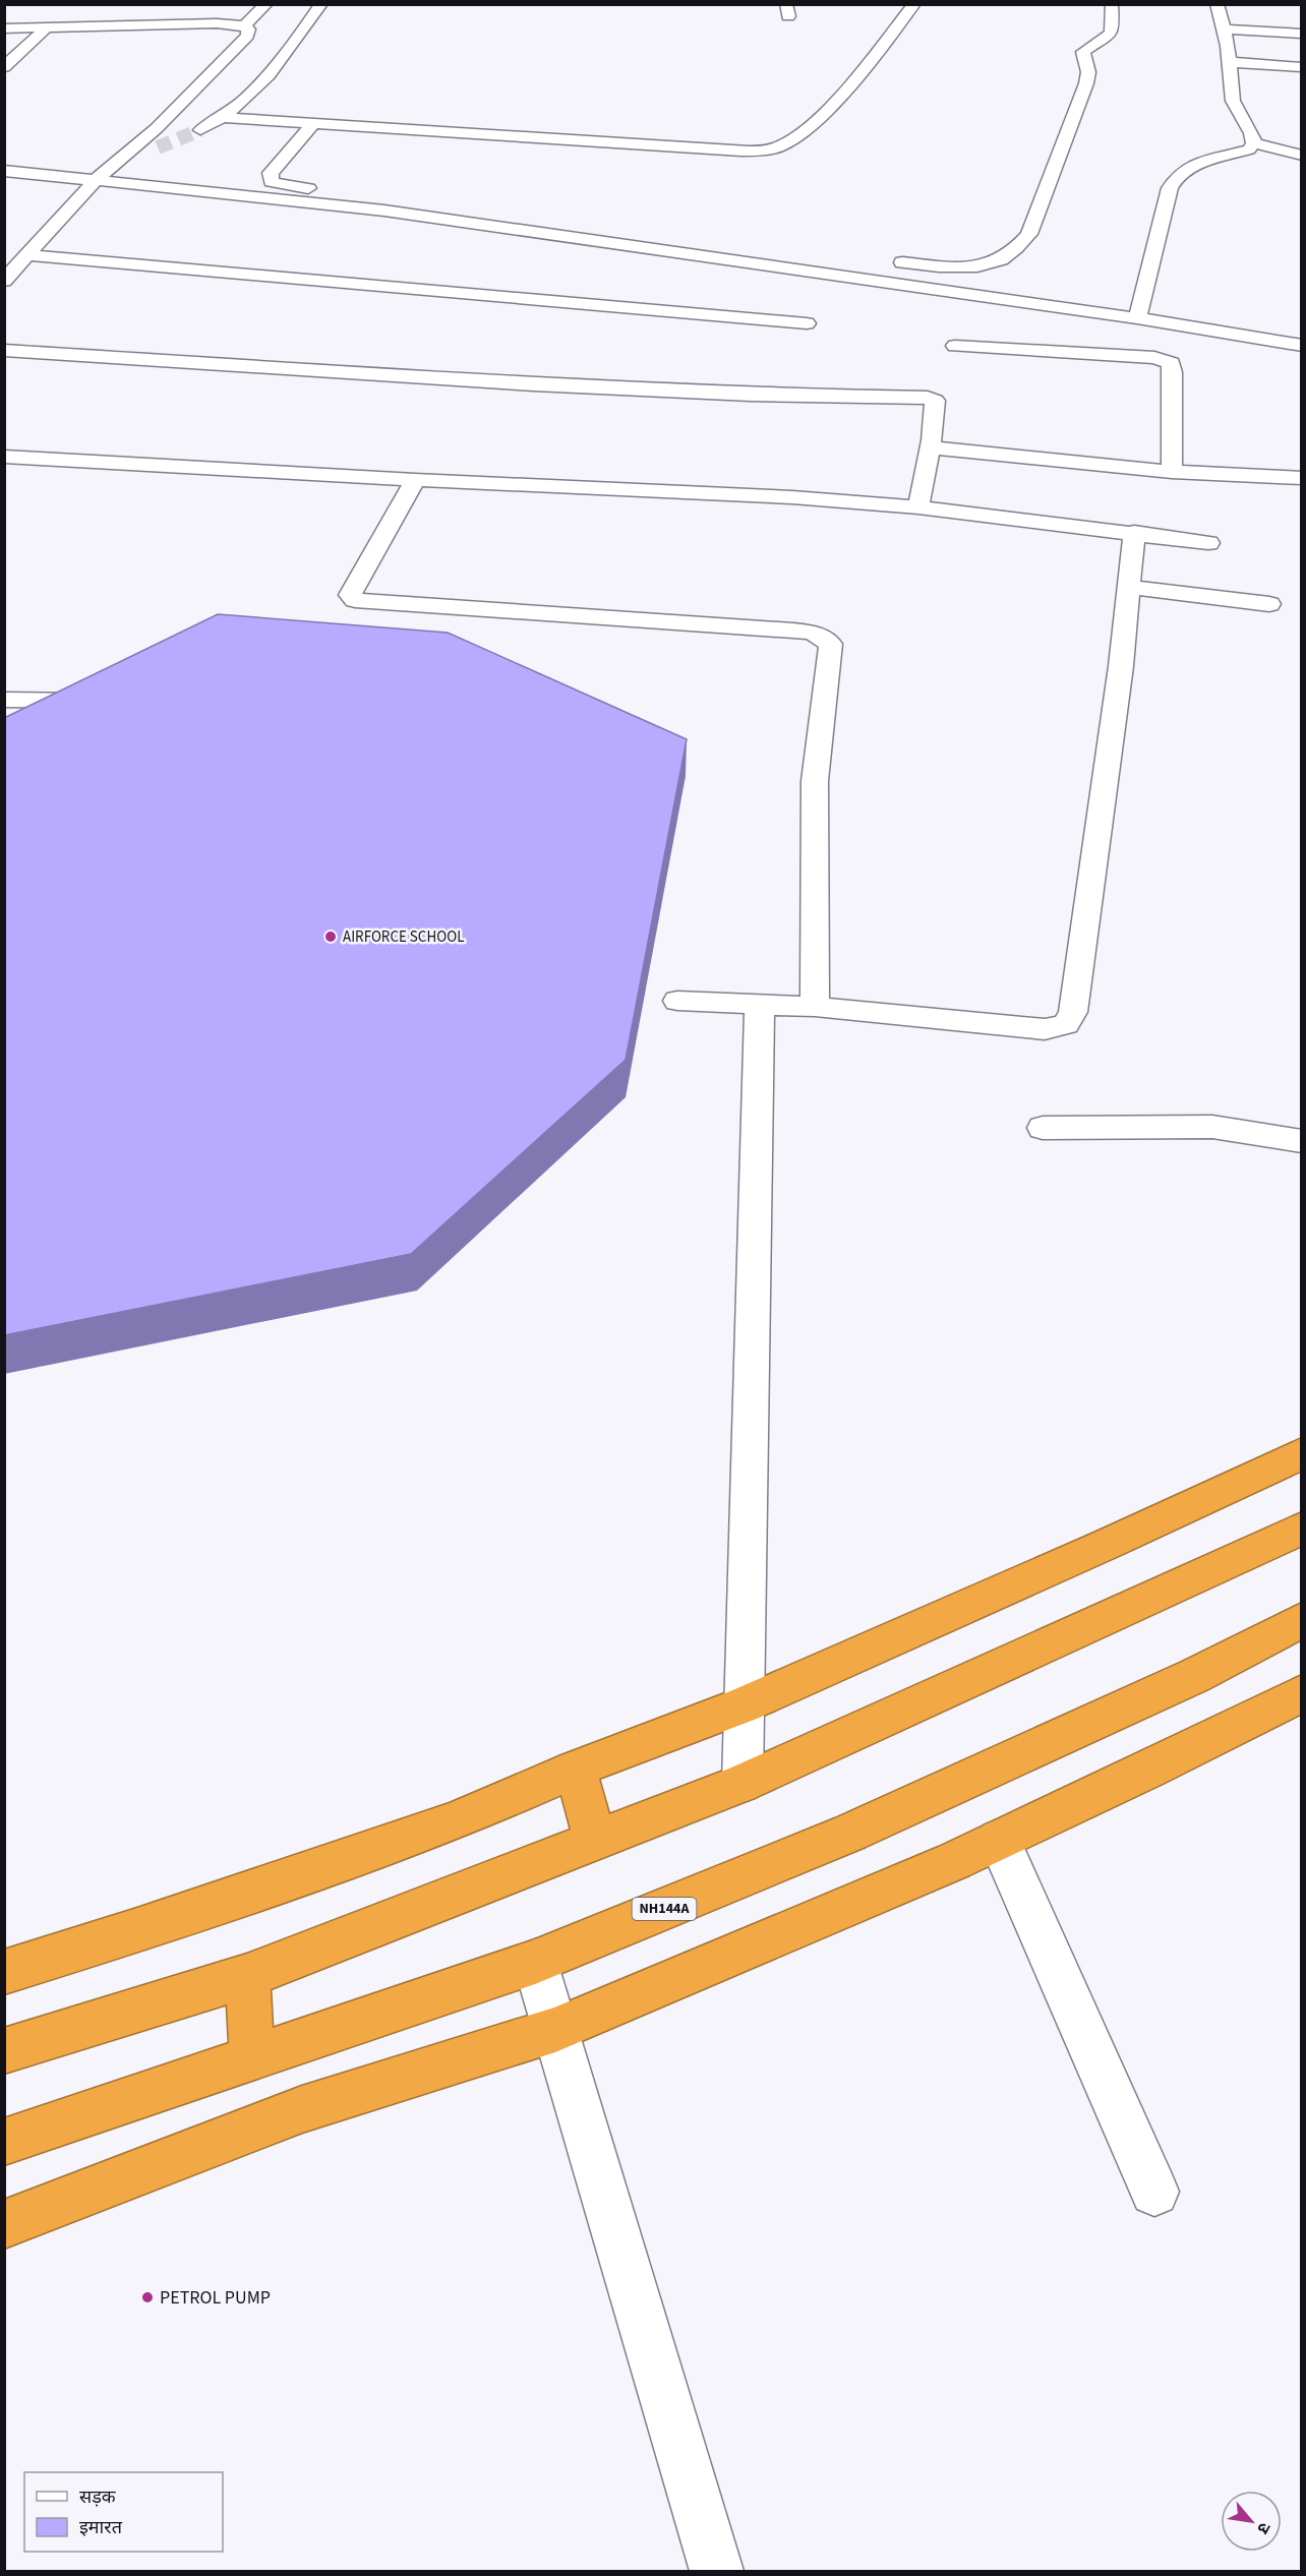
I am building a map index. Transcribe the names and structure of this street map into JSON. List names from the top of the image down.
{
  "streets": {
    "highway": ["NH144A"]
  },
  "places": ["AIRFORCE SCHOOL", "PETROL PUMP"],
  "legend": ["सड़क", "इमारत"],
  "north": "bottom right"
}
